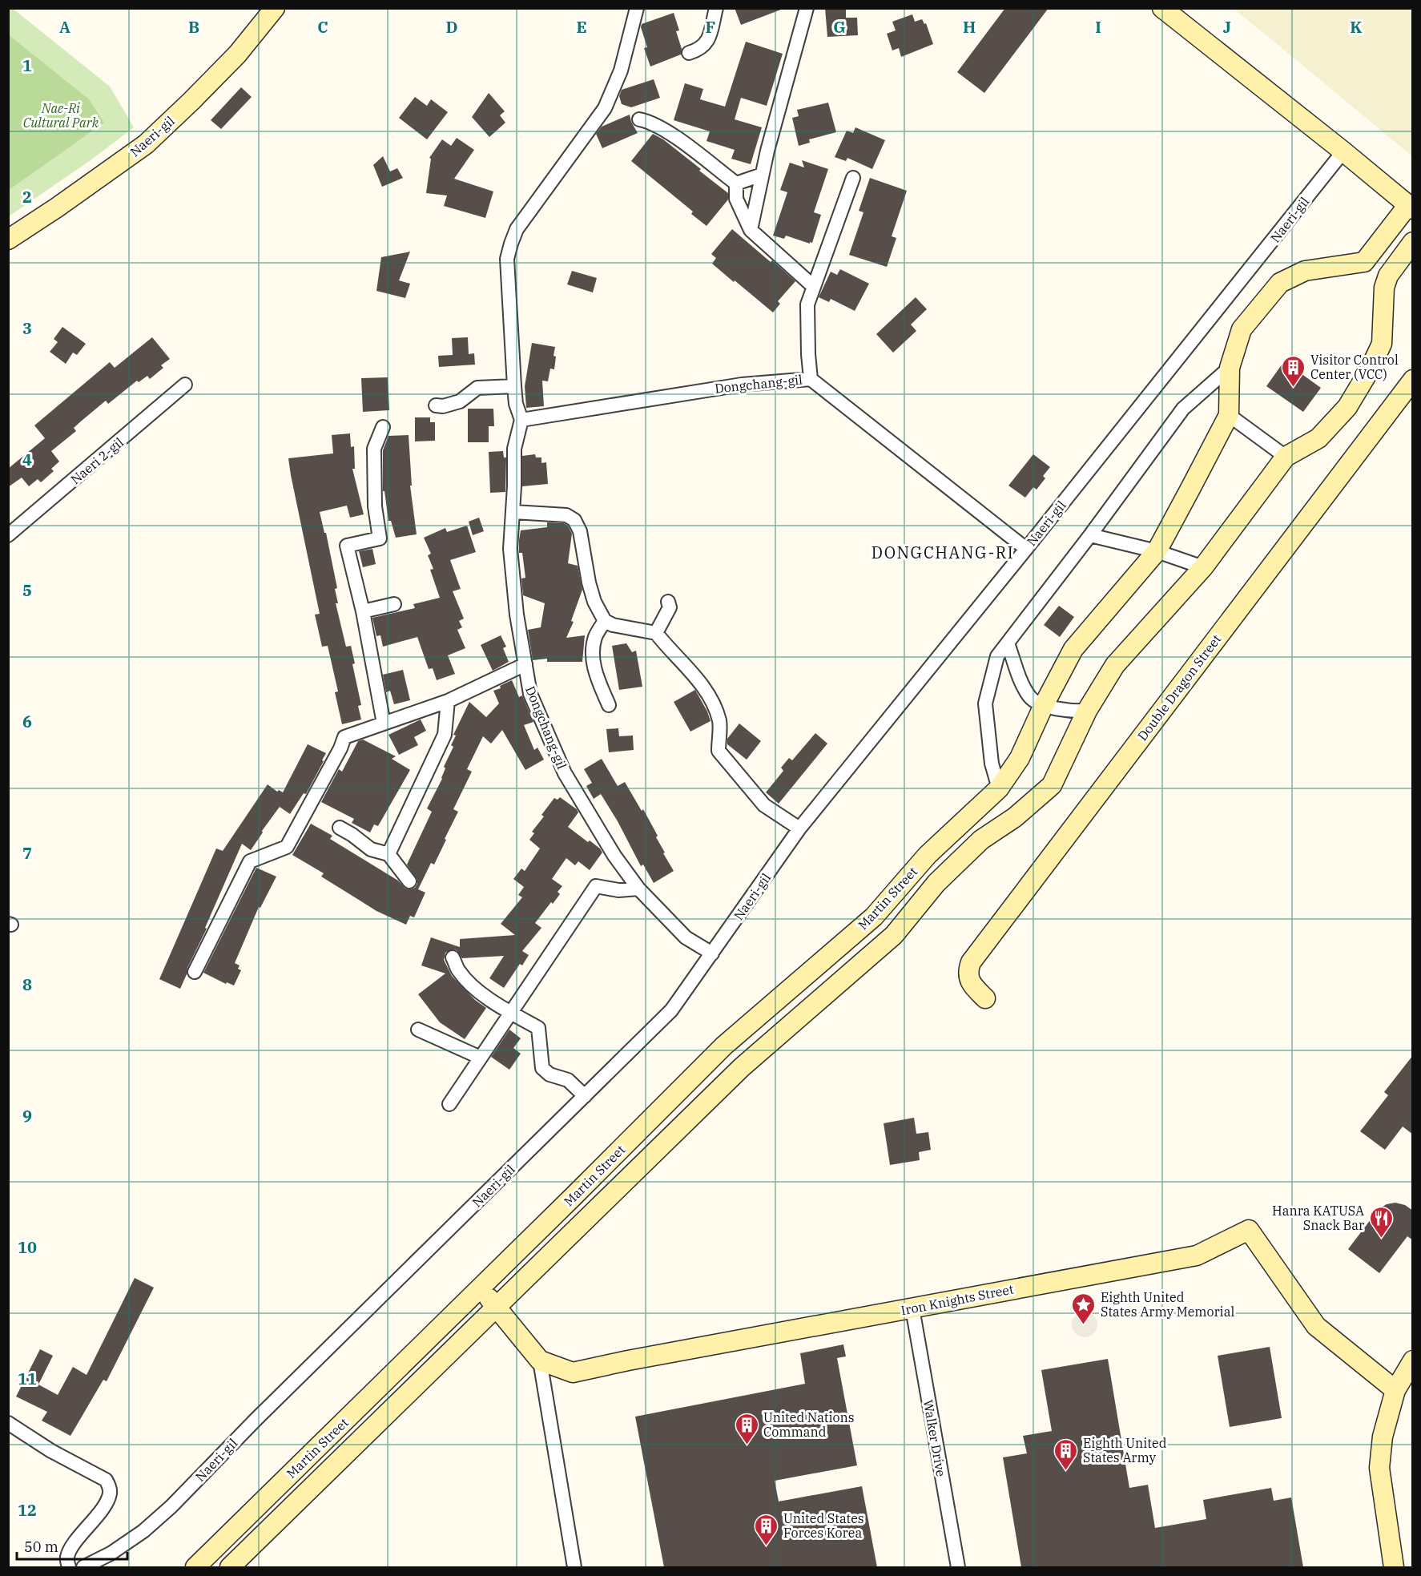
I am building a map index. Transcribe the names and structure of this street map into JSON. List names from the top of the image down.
{
  "streets": {
    "main road": [
      "Naeri-gil",
      "Double Dragon Street",
      "Martin Street",
      "Iron Knights Street"
    ],
    "street": ["Dongchang-gil", "Naeri 2-gil", "Walker Drive"]
  },
  "crossings": [
    ["Naeri-gil", "Dongchang-gil"],
    ["Iron Knights Street", "Walker Drive"]
  ],
  "districts": ["DONGCHANG-RI"],
  "parks": ["Nae-Ri Cultural Park"],
  "places": {
    "building": [
      "Visitor Control Center (VCC)",
      "United Nations Command",
      "Eighth United States Army",
      "United States Forces Korea"
    ],
    "restaurant": ["Hanra KATUSA Snack Bar"],
    "place": ["Eighth United States Army Memorial"]
  },
  "scale_bar": "50 m",
  "grid": {
    "columns": [
      "A",
      "B",
      "C",
      "D",
      "E",
      "F",
      "G",
      "H",
      "I",
      "J",
      "K"
    ],
    "rows": [
      "1",
      "2",
      "3",
      "4",
      "5",
      "6",
      "7",
      "8",
      "9",
      "10",
      "11",
      "12"
    ]
  }
}
